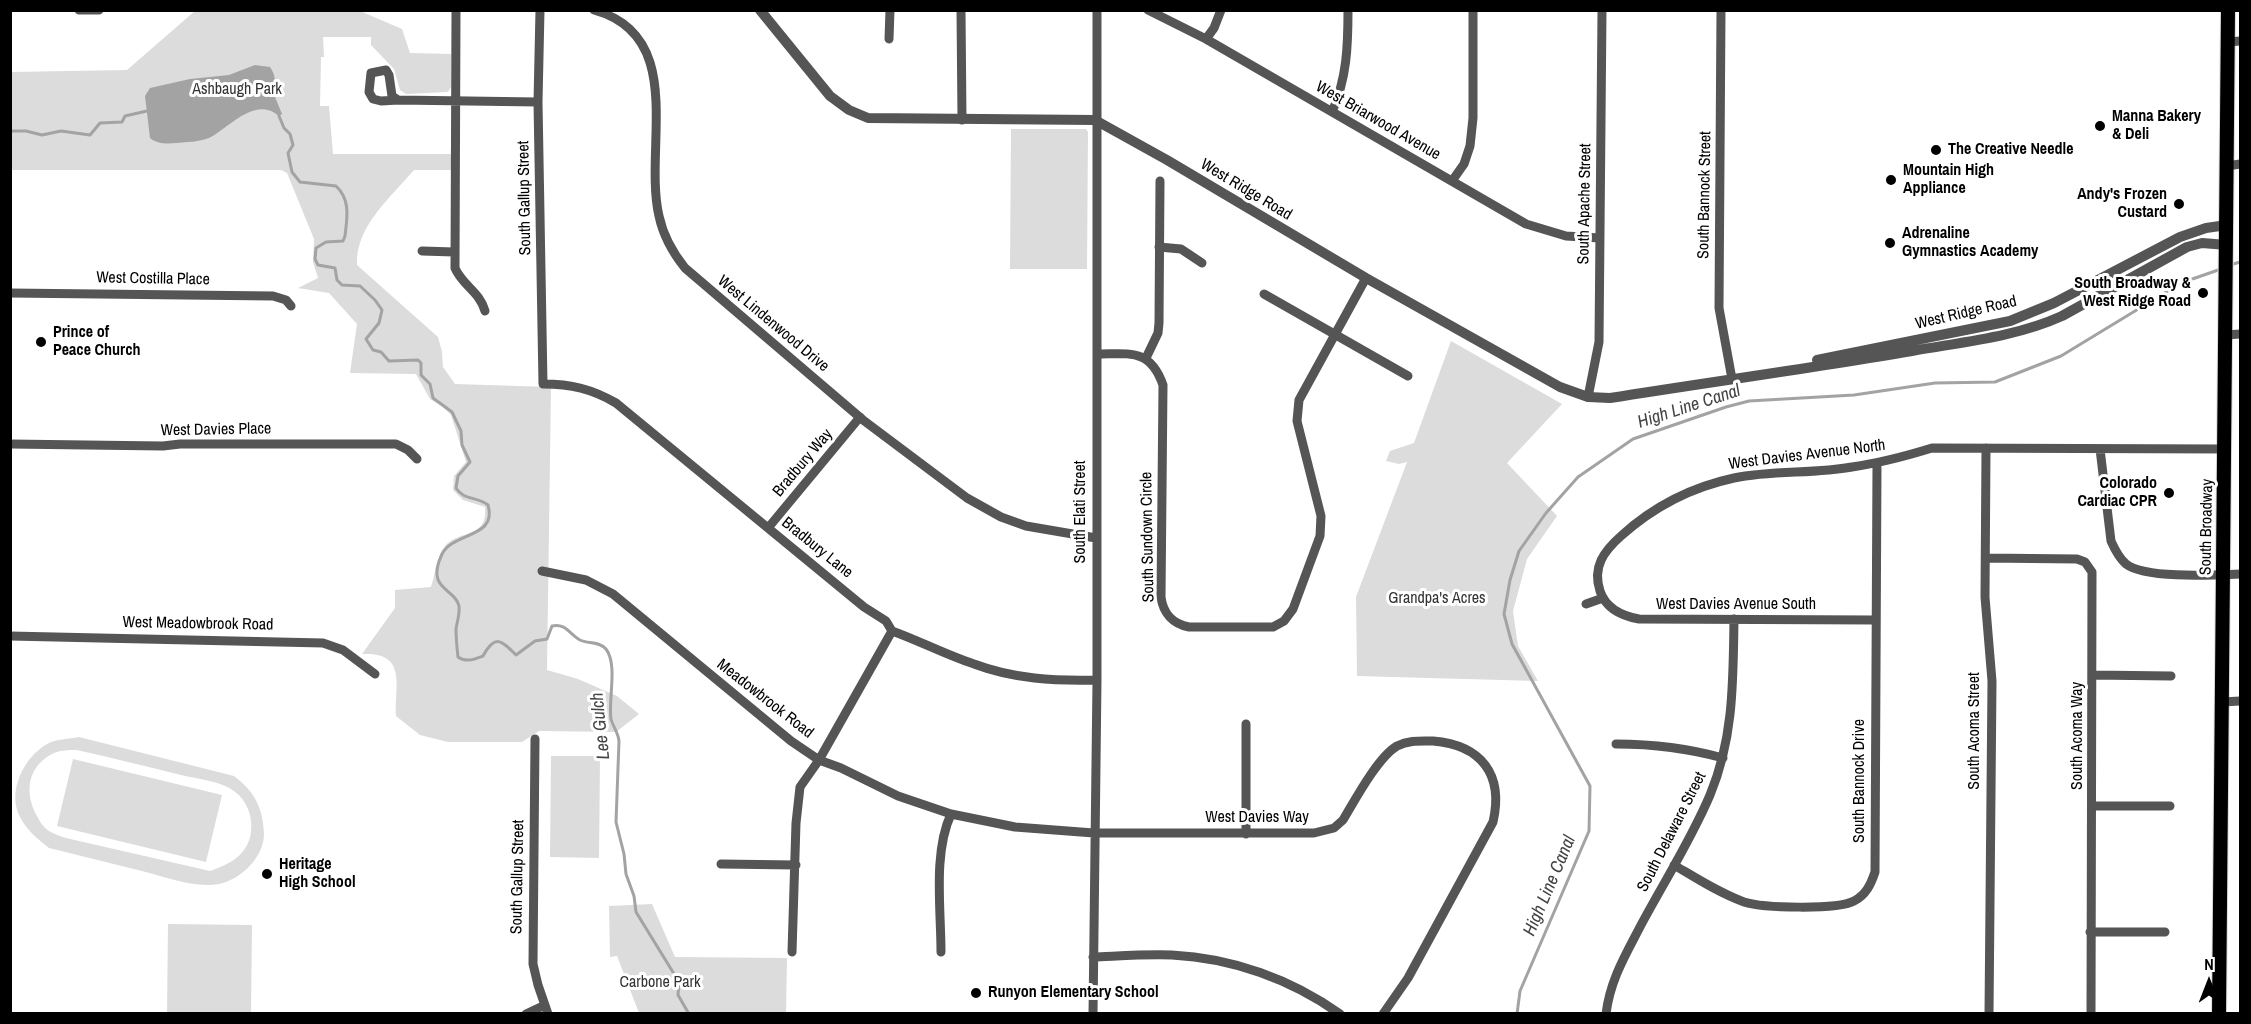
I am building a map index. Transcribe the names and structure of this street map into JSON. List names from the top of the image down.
{
  "streets": {
    "main road": ["South Broadway"],
    "street": [
      "West Briarwood Avenue",
      "West Ridge Road",
      "South Bannock Street",
      "South Gallup Street",
      "South Apache Street",
      "West Costilla Place",
      "West Lindenwood Drive",
      "West Davies Place",
      "West Davies Avenue North",
      "Bradbury Way",
      "South Elati Street",
      "South Sundown Circle",
      "Bradbury Lane",
      "West Davies Avenue South",
      "West Meadowbrook Road",
      "Meadowbrook Road",
      "South Acoma Street",
      "South Acoma Way",
      "South Bannock Drive",
      "West Davies Way",
      "South Delaware Street"
    ]
  },
  "crossings": [
    ["West Briarwood Avenue", "South Apache Street"],
    ["West Ridge Road", "South Bannock Street"],
    ["West Ridge Road", "South Apache Street"],
    ["West Ridge Road", "South Elati Street"],
    ["West Ridge Road", "South Broadway"],
    ["West Ridge Road", "South Sundown Circle"],
    ["South Gallup Street", "Bradbury Lane"],
    ["West Lindenwood Drive", "Bradbury Way"],
    ["West Lindenwood Drive", "South Elati Street"],
    ["West Davies Avenue North", "South Broadway"],
    ["West Davies Avenue North", "West Davies Avenue South"],
    ["West Davies Avenue North", "South Acoma Street"],
    ["West Davies Avenue North", "South Bannock Drive"],
    ["Bradbury Way", "Bradbury Lane"],
    ["South Elati Street", "Bradbury Lane"],
    ["South Elati Street", "Meadowbrook Road"],
    ["South Elati Street", "West Davies Way"],
    ["West Davies Avenue South", "South Bannock Drive"],
    ["West Davies Avenue South", "South Delaware Street"],
    ["Meadowbrook Road", "West Davies Way"],
    ["South Acoma Street", "South Acoma Way"],
    ["South Bannock Drive", "South Delaware Street"]
  ],
  "water": ["High Line Canal", "Lee Gulch"],
  "parks": ["Ashbaugh Park", "Grandpa's Acres", "Carbone Park"],
  "places": [
    "Manna Bakery & Deli",
    "The Creative Needle",
    "Mountain High Appliance",
    "Andy's Frozen Custard",
    "Adrenaline Gymnastics Academy",
    "South Broadway & West Ridge Road",
    "Prince of Peace Church",
    "Colorado Cardiac CPR",
    "Heritage High School",
    "Runyon Elementary School"
  ],
  "north": "top"
}
